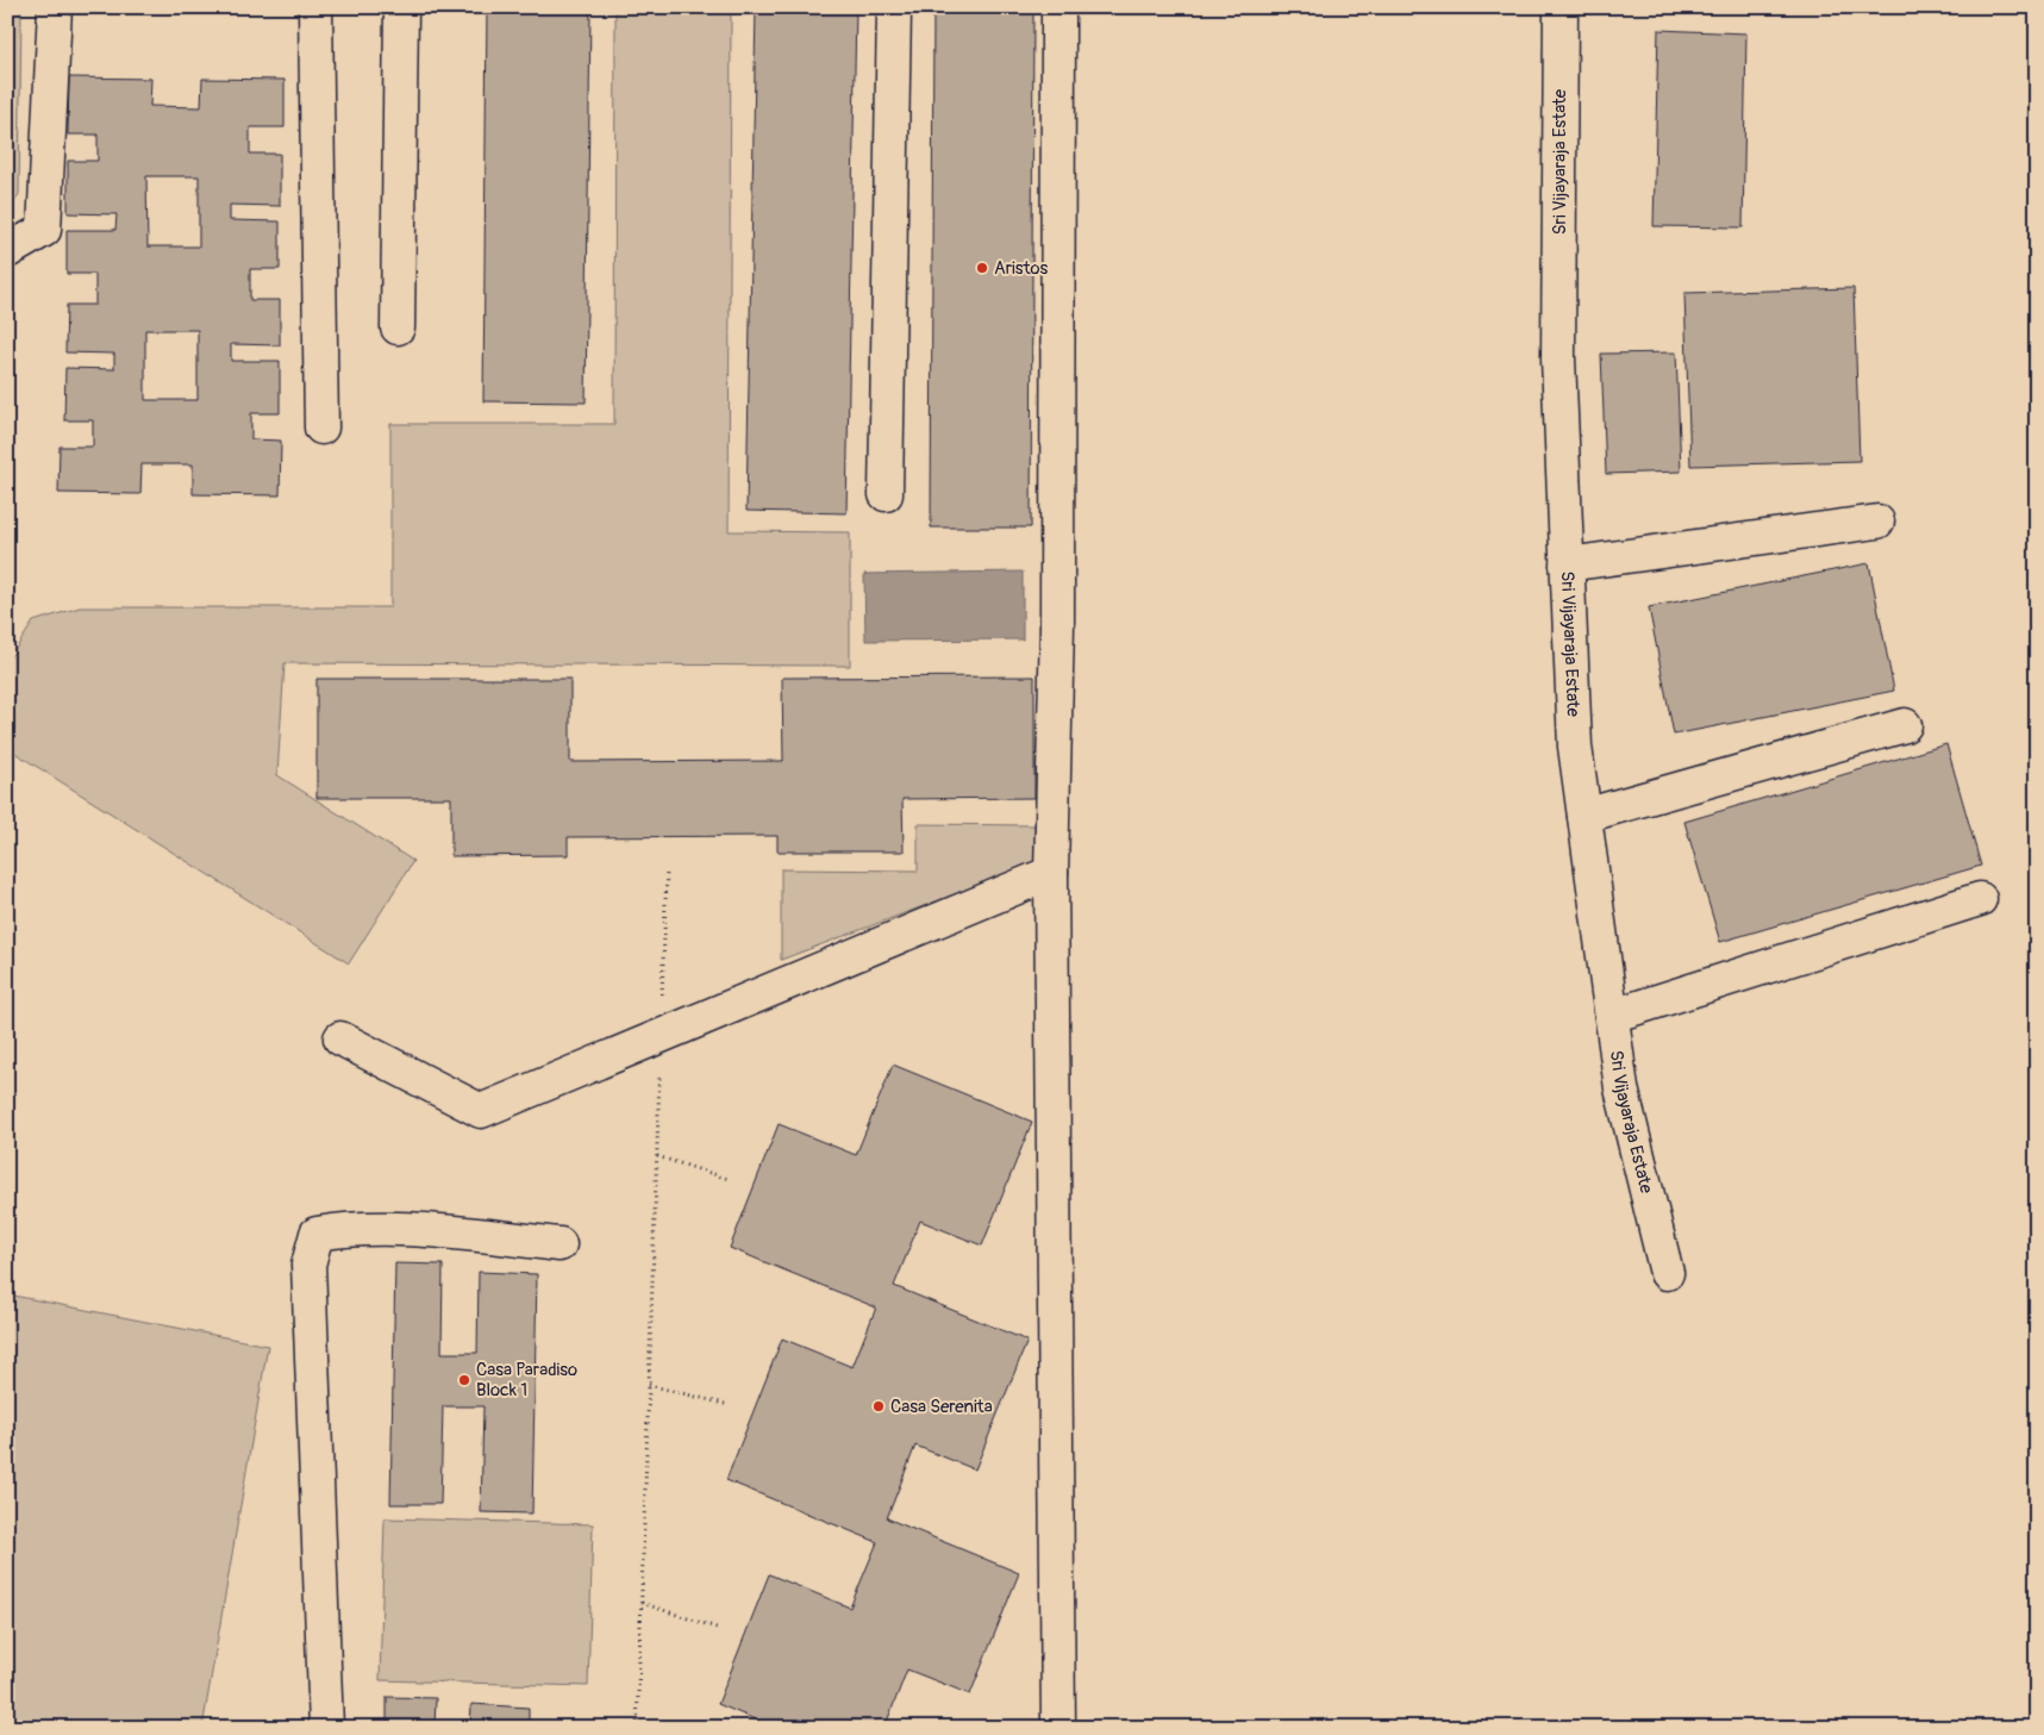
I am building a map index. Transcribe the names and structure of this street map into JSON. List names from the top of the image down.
{
  "streets": {
    "street": ["Sri Vijayaraja Estate"]
  },
  "places": ["Aristos", "Casa Paradiso Block 1", "Casa Serenita"]
}
